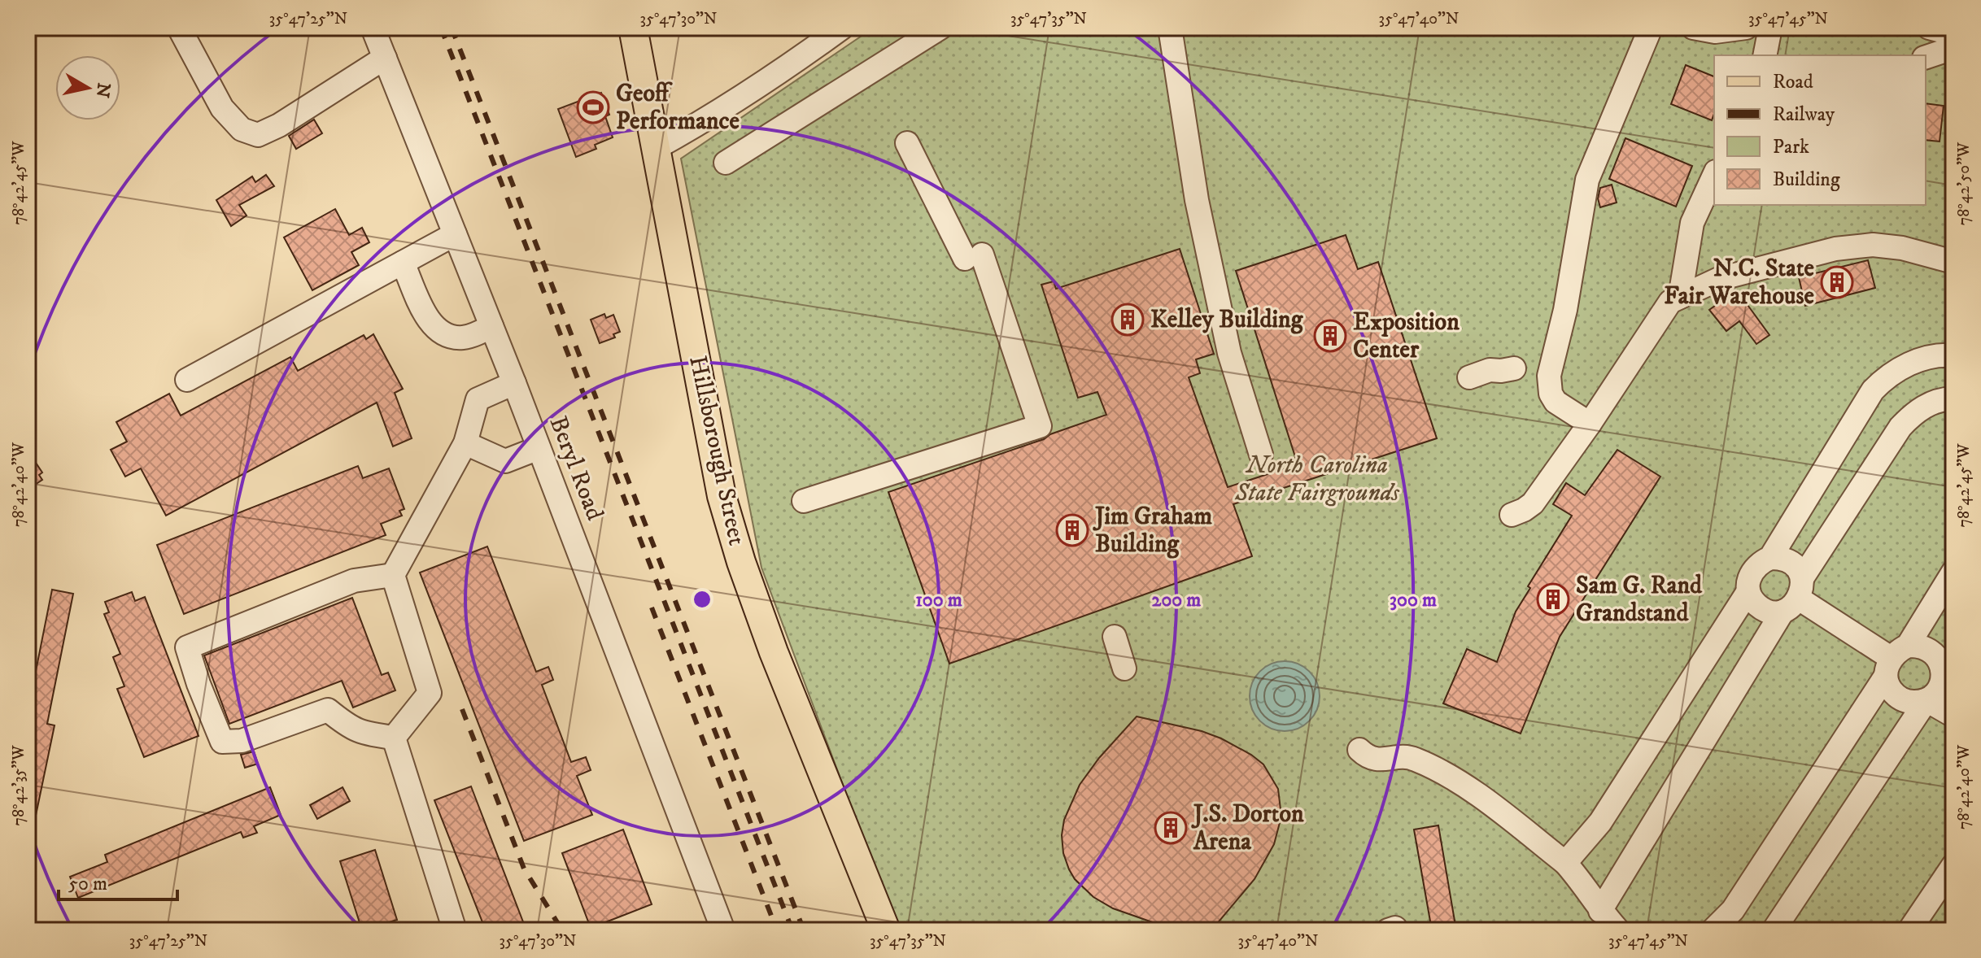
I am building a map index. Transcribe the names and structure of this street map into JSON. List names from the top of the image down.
{
  "streets": {
    "main road": ["Hillsborough Street"],
    "street": ["Beryl Road"]
  },
  "parks": ["North Carolina State Fairgrounds"],
  "places": {
    "sports": ["Geoff Performance"],
    "building": [
      "N.C. State Fair Warehouse",
      "Kelley Building",
      "Exposition Center",
      "Jim Graham Building",
      "Sam G. Rand Grandstand",
      "J.S. Dorton Arena"
    ]
  },
  "legend": [
    "Road",
    "Railway",
    "Park",
    "Building"
  ],
  "scale_bar": "50 m",
  "north": "right",
  "coordinates": [
    "35°47'25\"N",
    "35°47'30\"N",
    "35°47'35\"N",
    "35°47'40\"N",
    "35°47'45\"N",
    "78°42'45\"W",
    "78°42'50\"W",
    "78°42'40\"W",
    "78°42'35\"W"
  ],
  "rings": ["100 m", "200 m", "300 m"]
}
